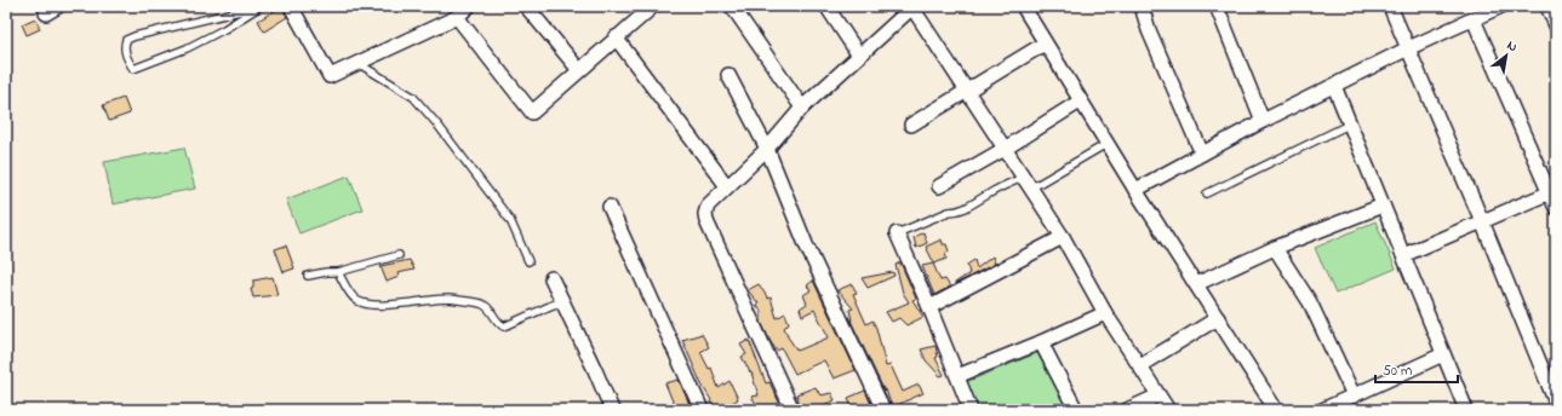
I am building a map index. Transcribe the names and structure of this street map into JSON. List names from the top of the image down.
{
  "scale_bar": "50 m",
  "north": "top right"
}
